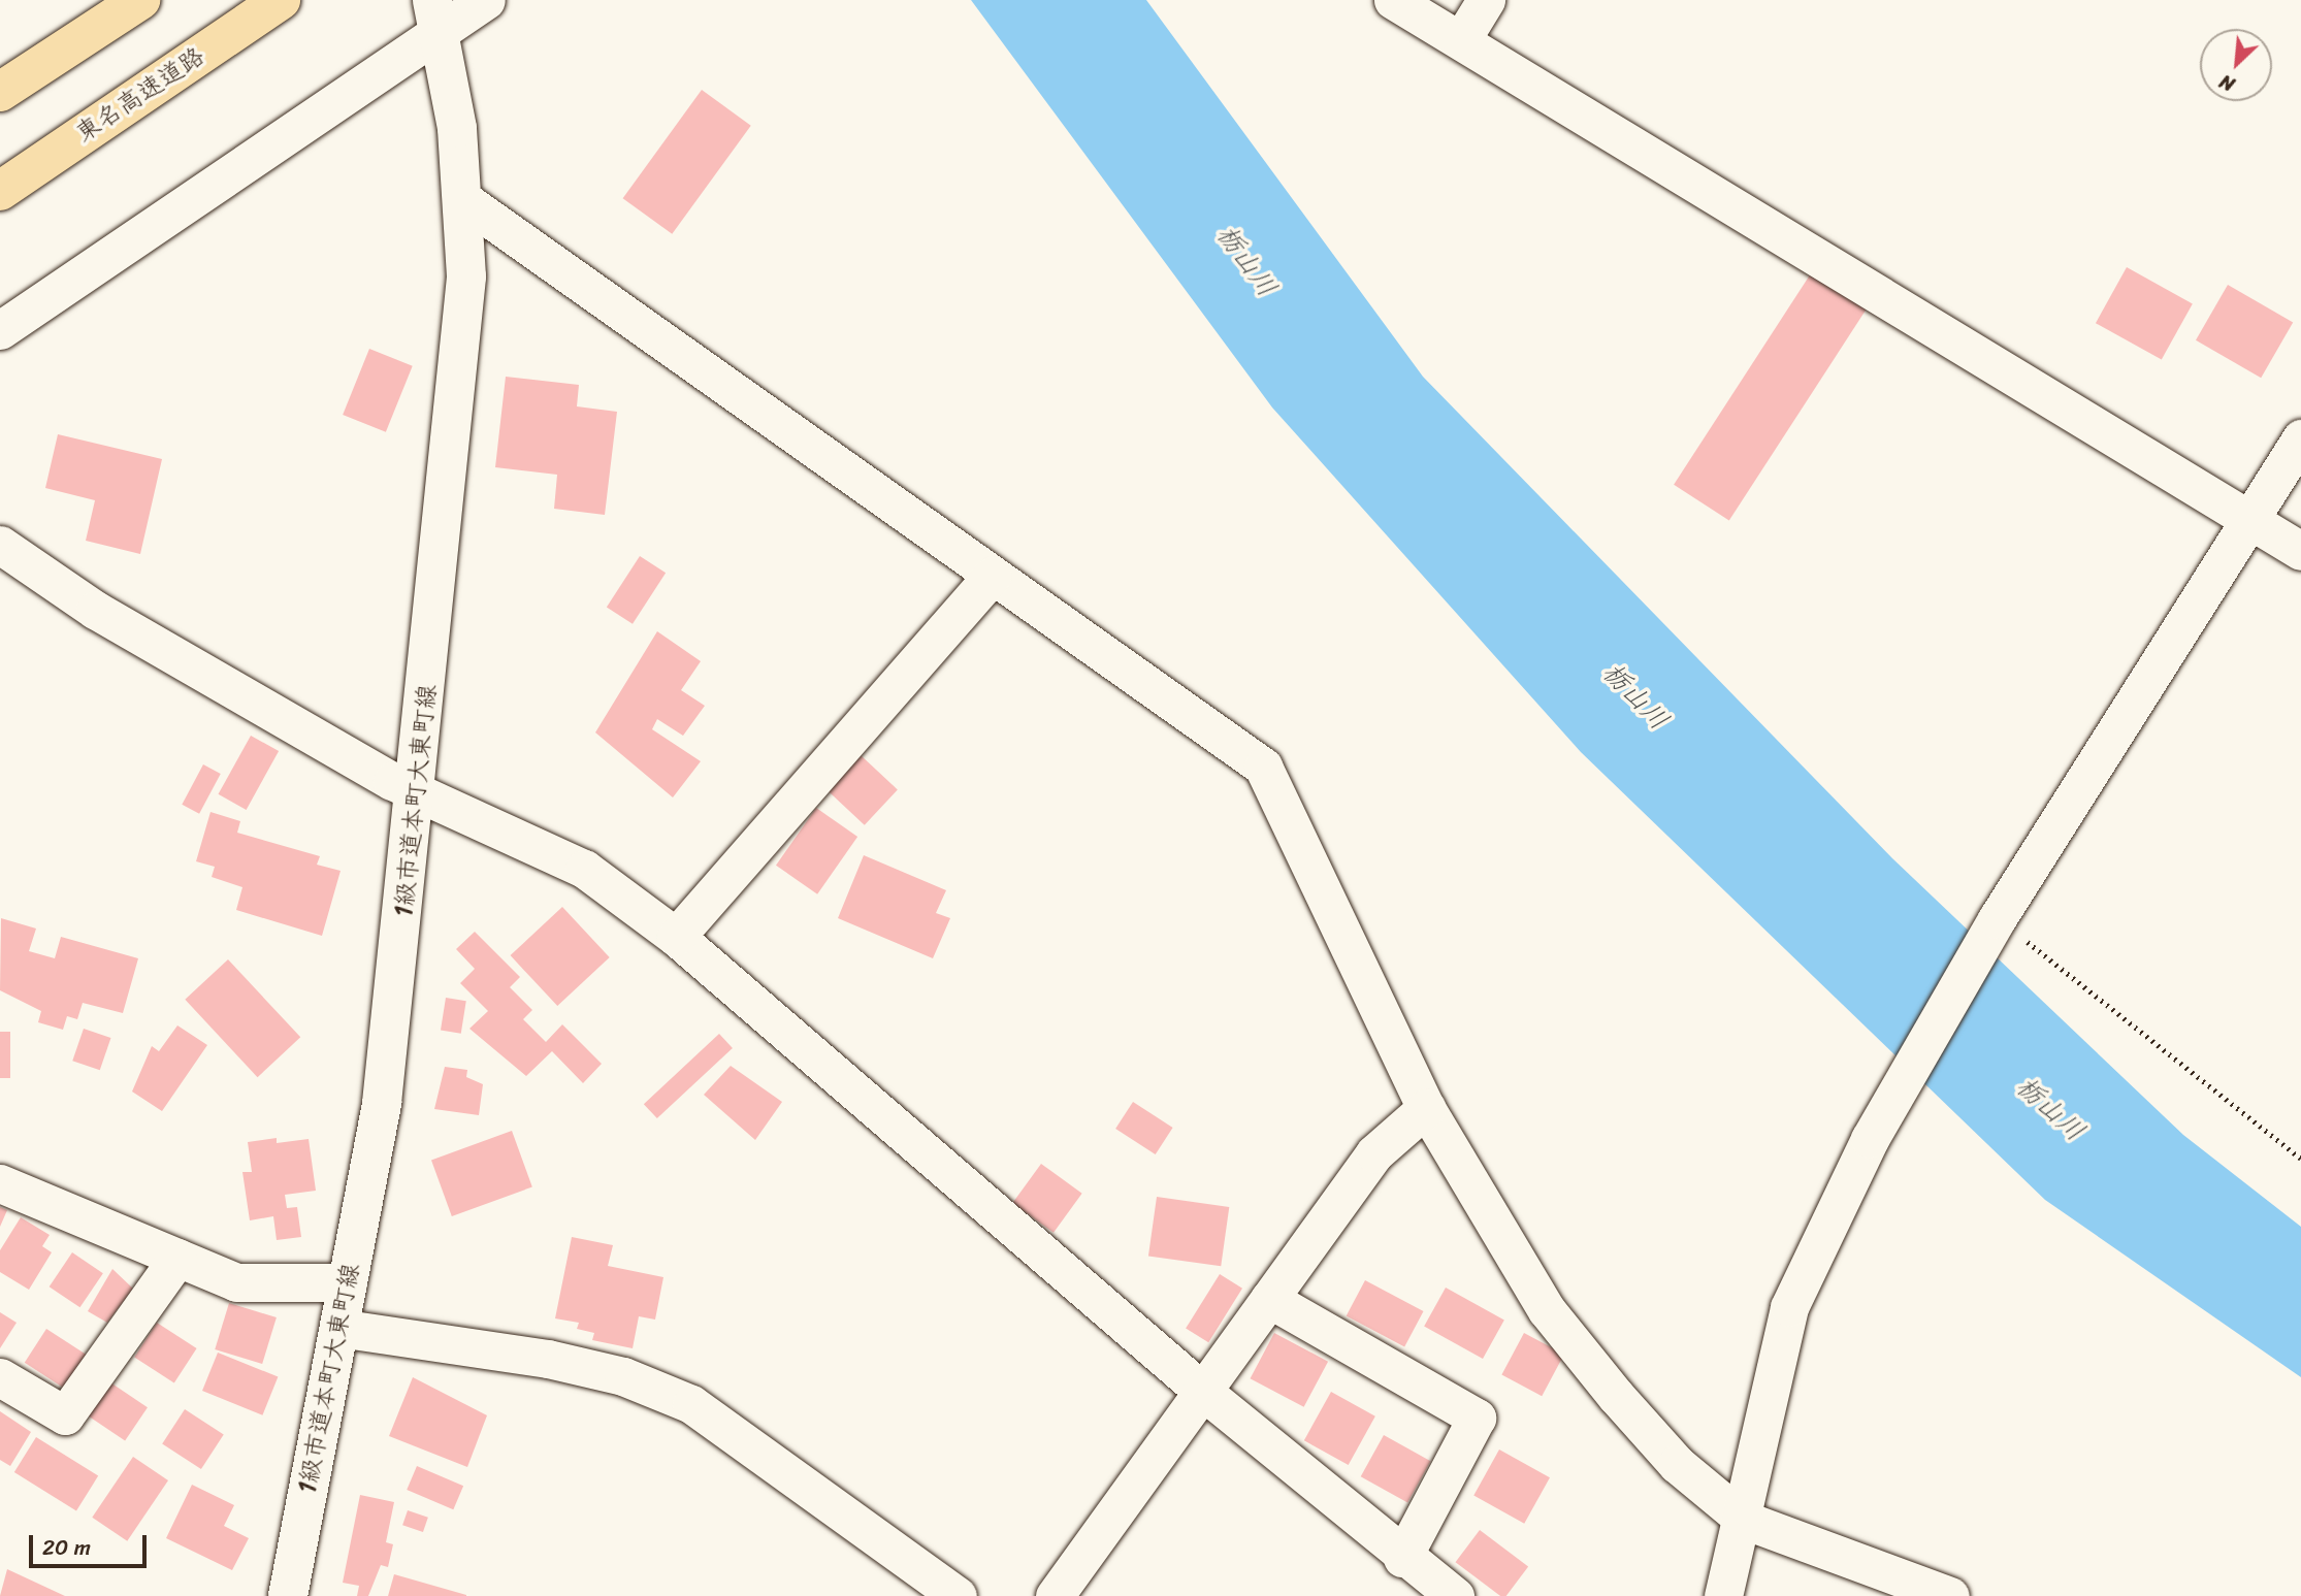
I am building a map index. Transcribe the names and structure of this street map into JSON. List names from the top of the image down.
{
  "streets": {
    "highway": ["東名高速道路"],
    "street": ["1級市道本町大東町線"]
  },
  "water": ["栃山川"],
  "scale_bar": "20 m",
  "north": "bottom left"
}
